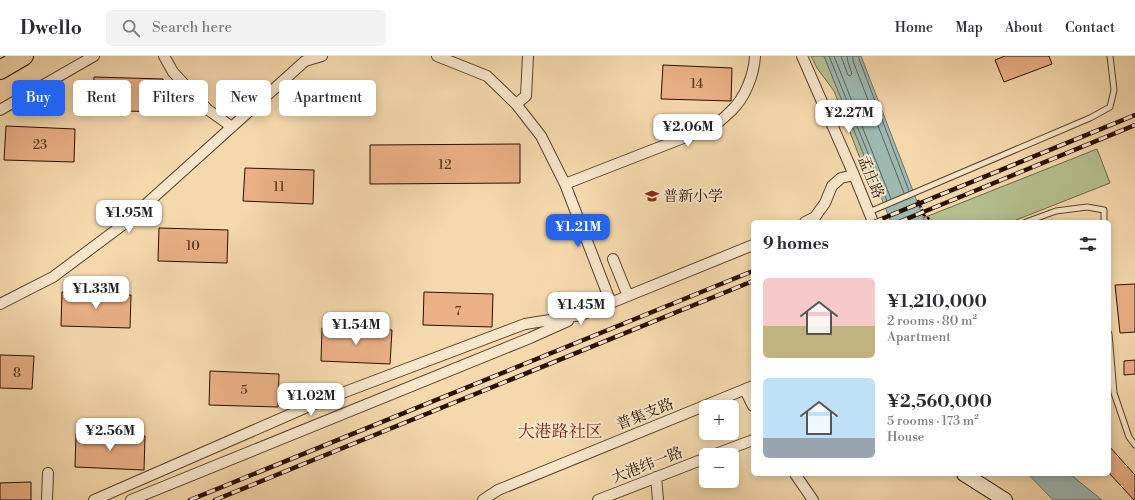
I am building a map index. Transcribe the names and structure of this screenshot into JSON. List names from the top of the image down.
{
  "streets": {
    "street": ["孟庄路", "普集支路", "大港纬一路"]
  },
  "districts": ["大港路社区"],
  "places": {
    "school or university": ["普新小学"]
  },
  "house_numbers": [
    "14",
    "23",
    "12",
    "11",
    "10",
    "7",
    "8",
    "5"
  ],
  "page": {
    "header": "Dwello",
    "search": "Search here",
    "nav": [
      "Home",
      "Map",
      "About",
      "Contact"
    ],
    "chip": [
      "Buy",
      "Rent",
      "Filters",
      "New",
      "Apartment"
    ],
    "price": [
      "¥2.27M",
      "¥2.06M",
      "¥1.95M",
      "¥1.21M",
      "¥1.33M",
      "¥1.45M",
      "¥1.54M",
      "¥1.02M",
      "¥2.56M"
    ],
    "heading": "9 homes",
    "list": [
      {
        "name": "¥1,210,000",
        "note": "2 rooms · 80 m² · Apartment"
      },
      {
        "name": "¥2,560,000",
        "note": "5 rooms · 173 m² · House"
      }
    ],
    "map_buttons": ["+", "−"]
  }
}
